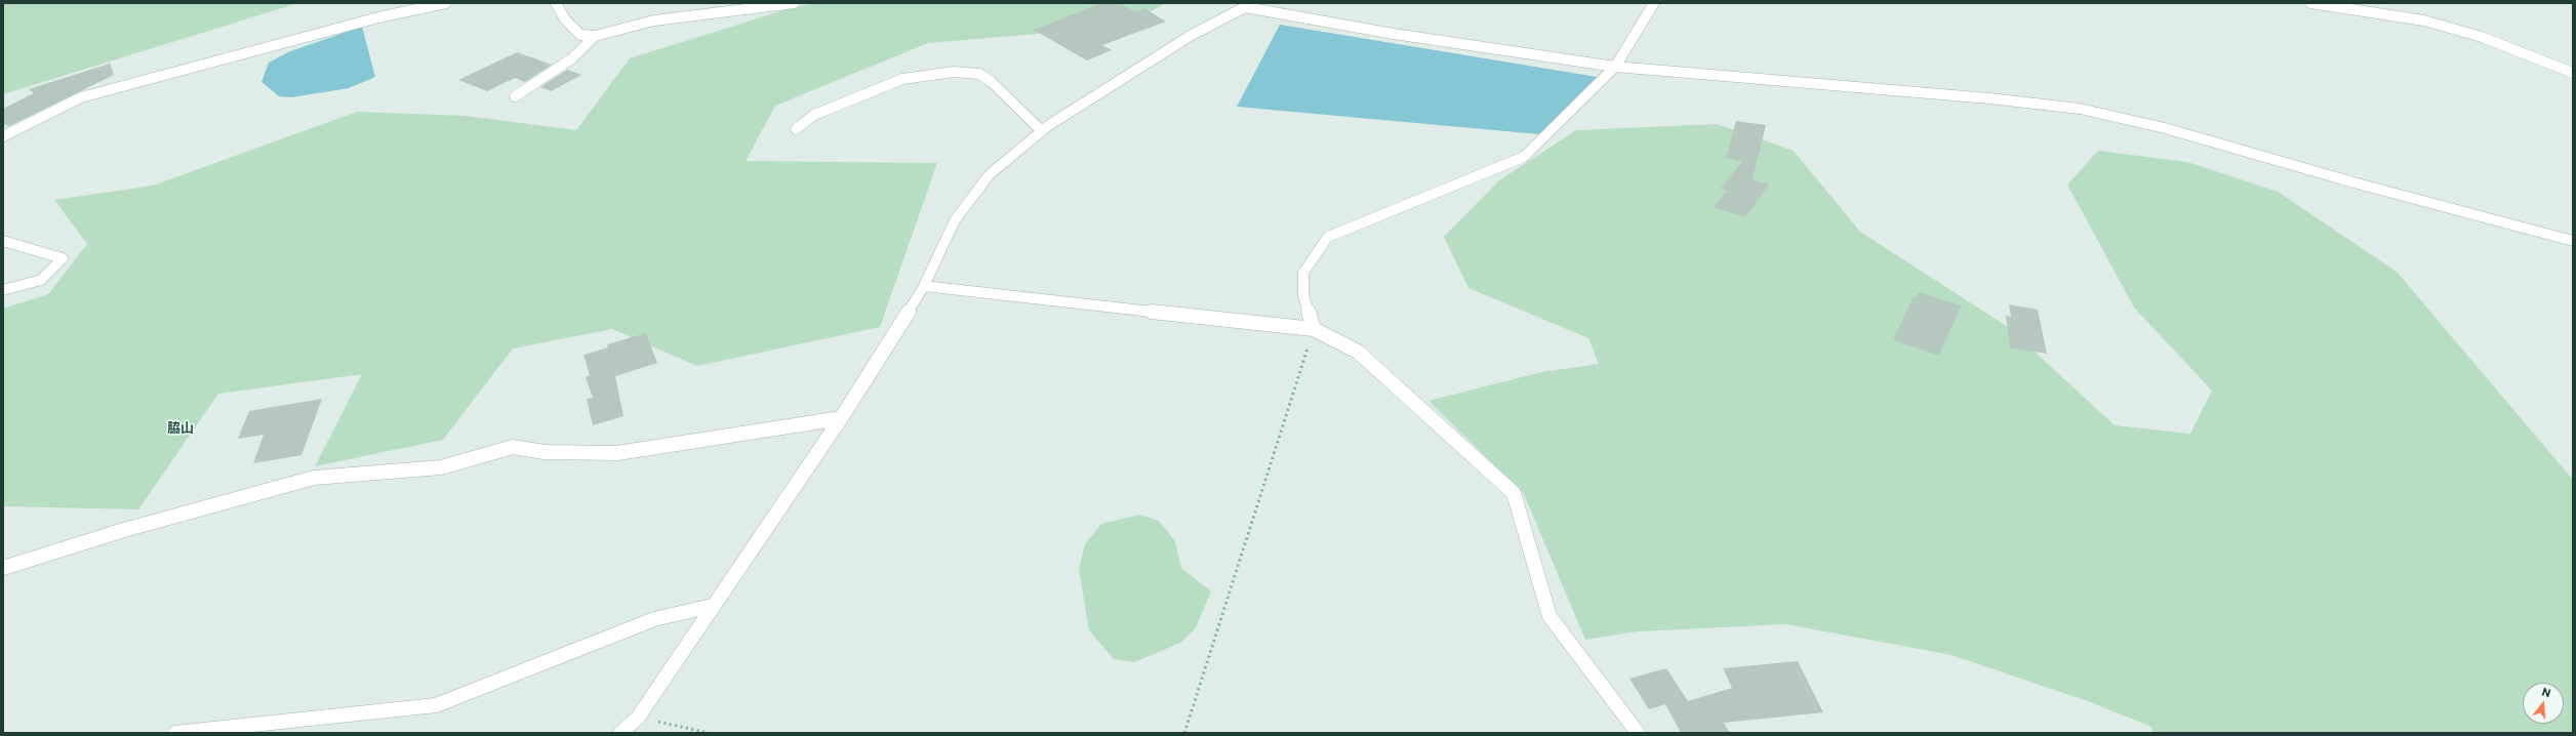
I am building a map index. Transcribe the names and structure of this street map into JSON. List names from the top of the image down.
{
  "districts": ["脇山"],
  "north": "top"
}
